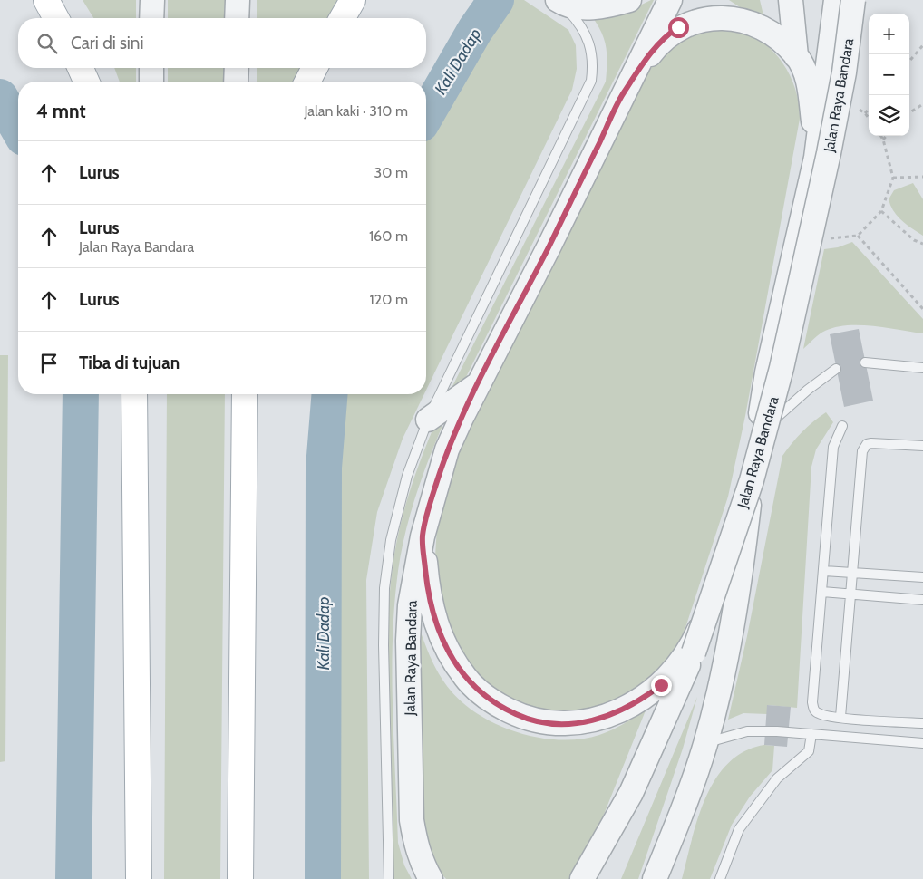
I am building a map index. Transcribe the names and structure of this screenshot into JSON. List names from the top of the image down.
{
  "streets": {
    "street": ["Jalan Raya Bandara"]
  },
  "water": ["Kali Dadap"],
  "page": {
    "map_buttons": ["+", "−"],
    "search": "Cari di sini",
    "heading": ["4 mnt", "Jalan kaki · 310 m"],
    "list": [
      ["Lurus", "30 m"],
      ["Lurus", "Jalan Raya Bandara", "160 m"],
      ["Lurus", "120 m"],
      "Tiba di tujuan"
    ]
  }
}
